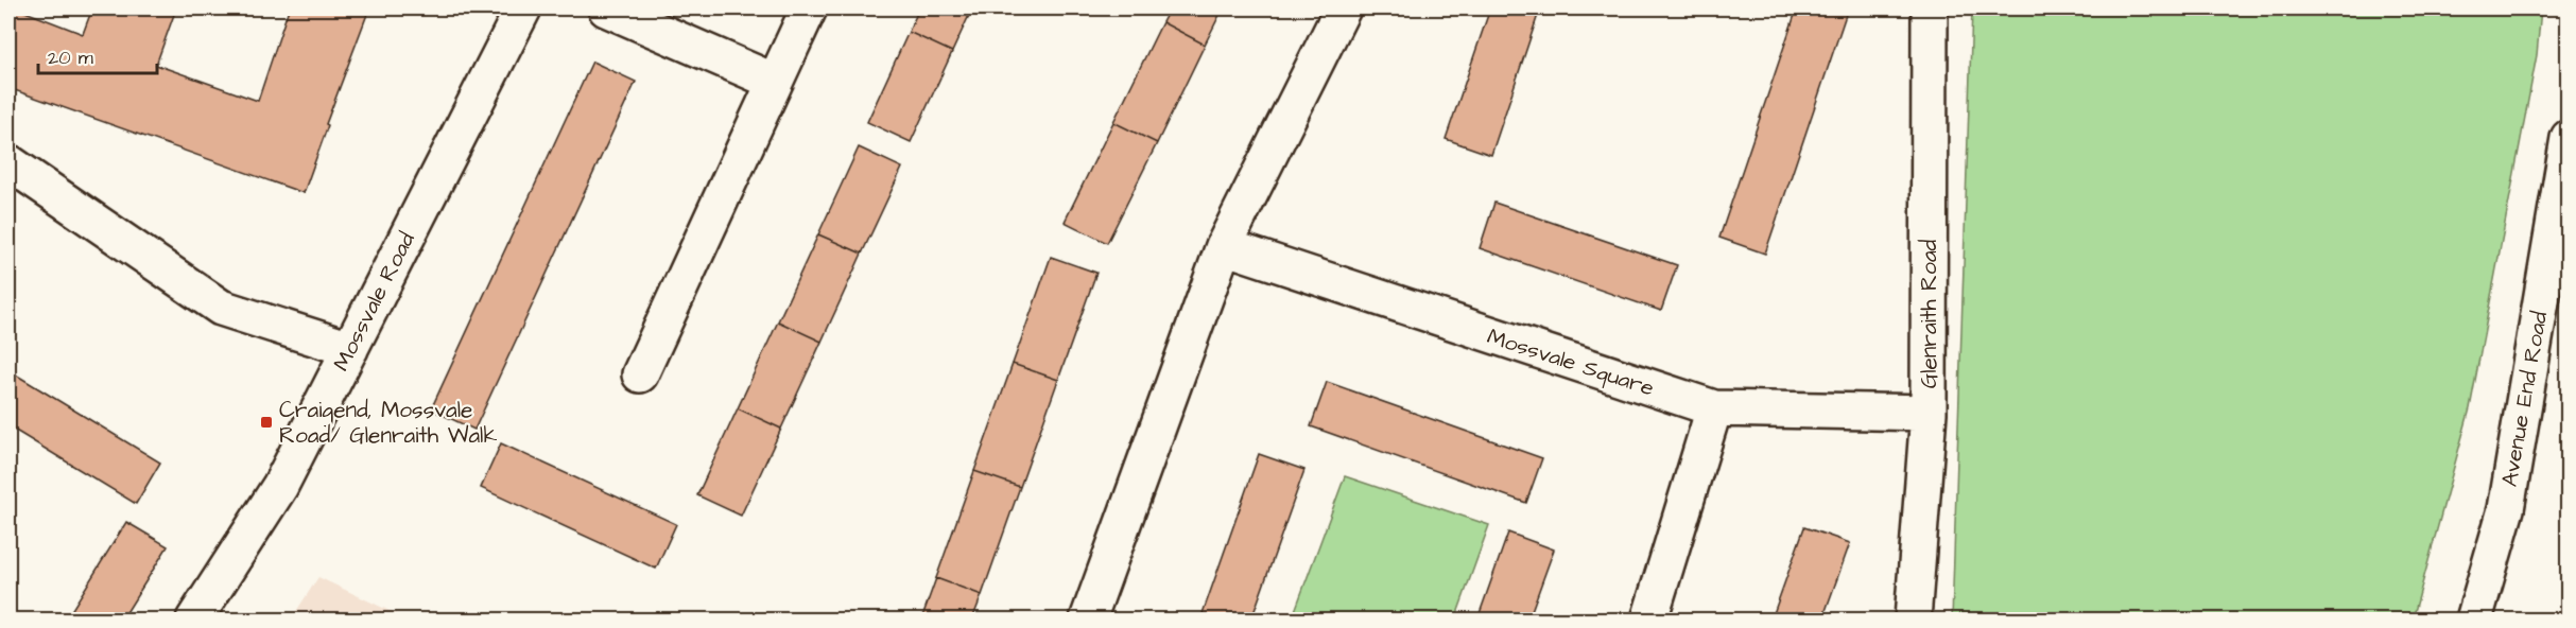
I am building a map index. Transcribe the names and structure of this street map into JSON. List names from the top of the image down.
{
  "streets": {
    "street": [
      "Mossvale Road",
      "Glenraith Road",
      "Mossvale Square",
      "Avenue End Road"
    ]
  },
  "crossings": [
    ["Glenraith Road", "Mossvale Square"]
  ],
  "places": {
    "transit": ["Craigend, Mossvale Road/ Glenraith Walk"]
  },
  "scale_bar": "20 m"
}
